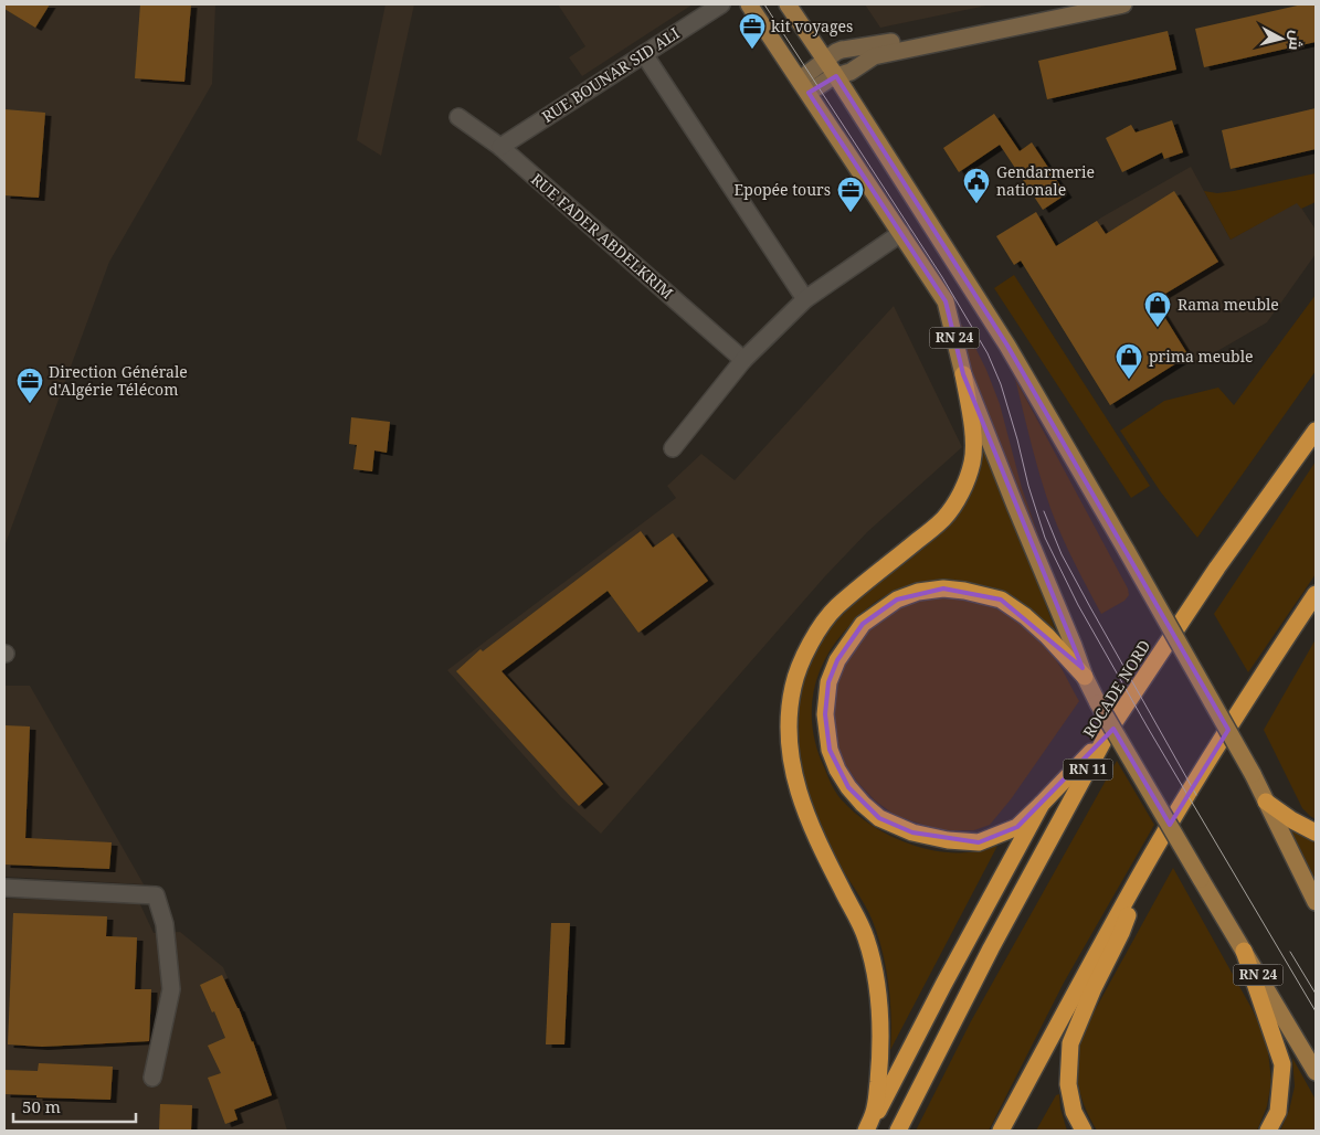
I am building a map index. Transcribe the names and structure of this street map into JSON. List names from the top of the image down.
{
  "streets": {
    "highway": ["ROCADE NORD", "RN 11"],
    "main road": ["RN 24"],
    "street": ["RUE BOUNAR SID ALI", "RUE FADER ABDELKRIM"]
  },
  "crossings": [
    ["RUE BOUNAR SID ALI", "RUE FADER ABDELKRIM"]
  ],
  "places": {
    "office": ["kit voyages", "Epopée tours", "Direction Générale d'Algérie Télécom"],
    "public building": ["Gendarmerie nationale"],
    "shop": ["Rama meuble", "prima meuble"]
  },
  "scale_bar": "50 m",
  "north": "right"
}
